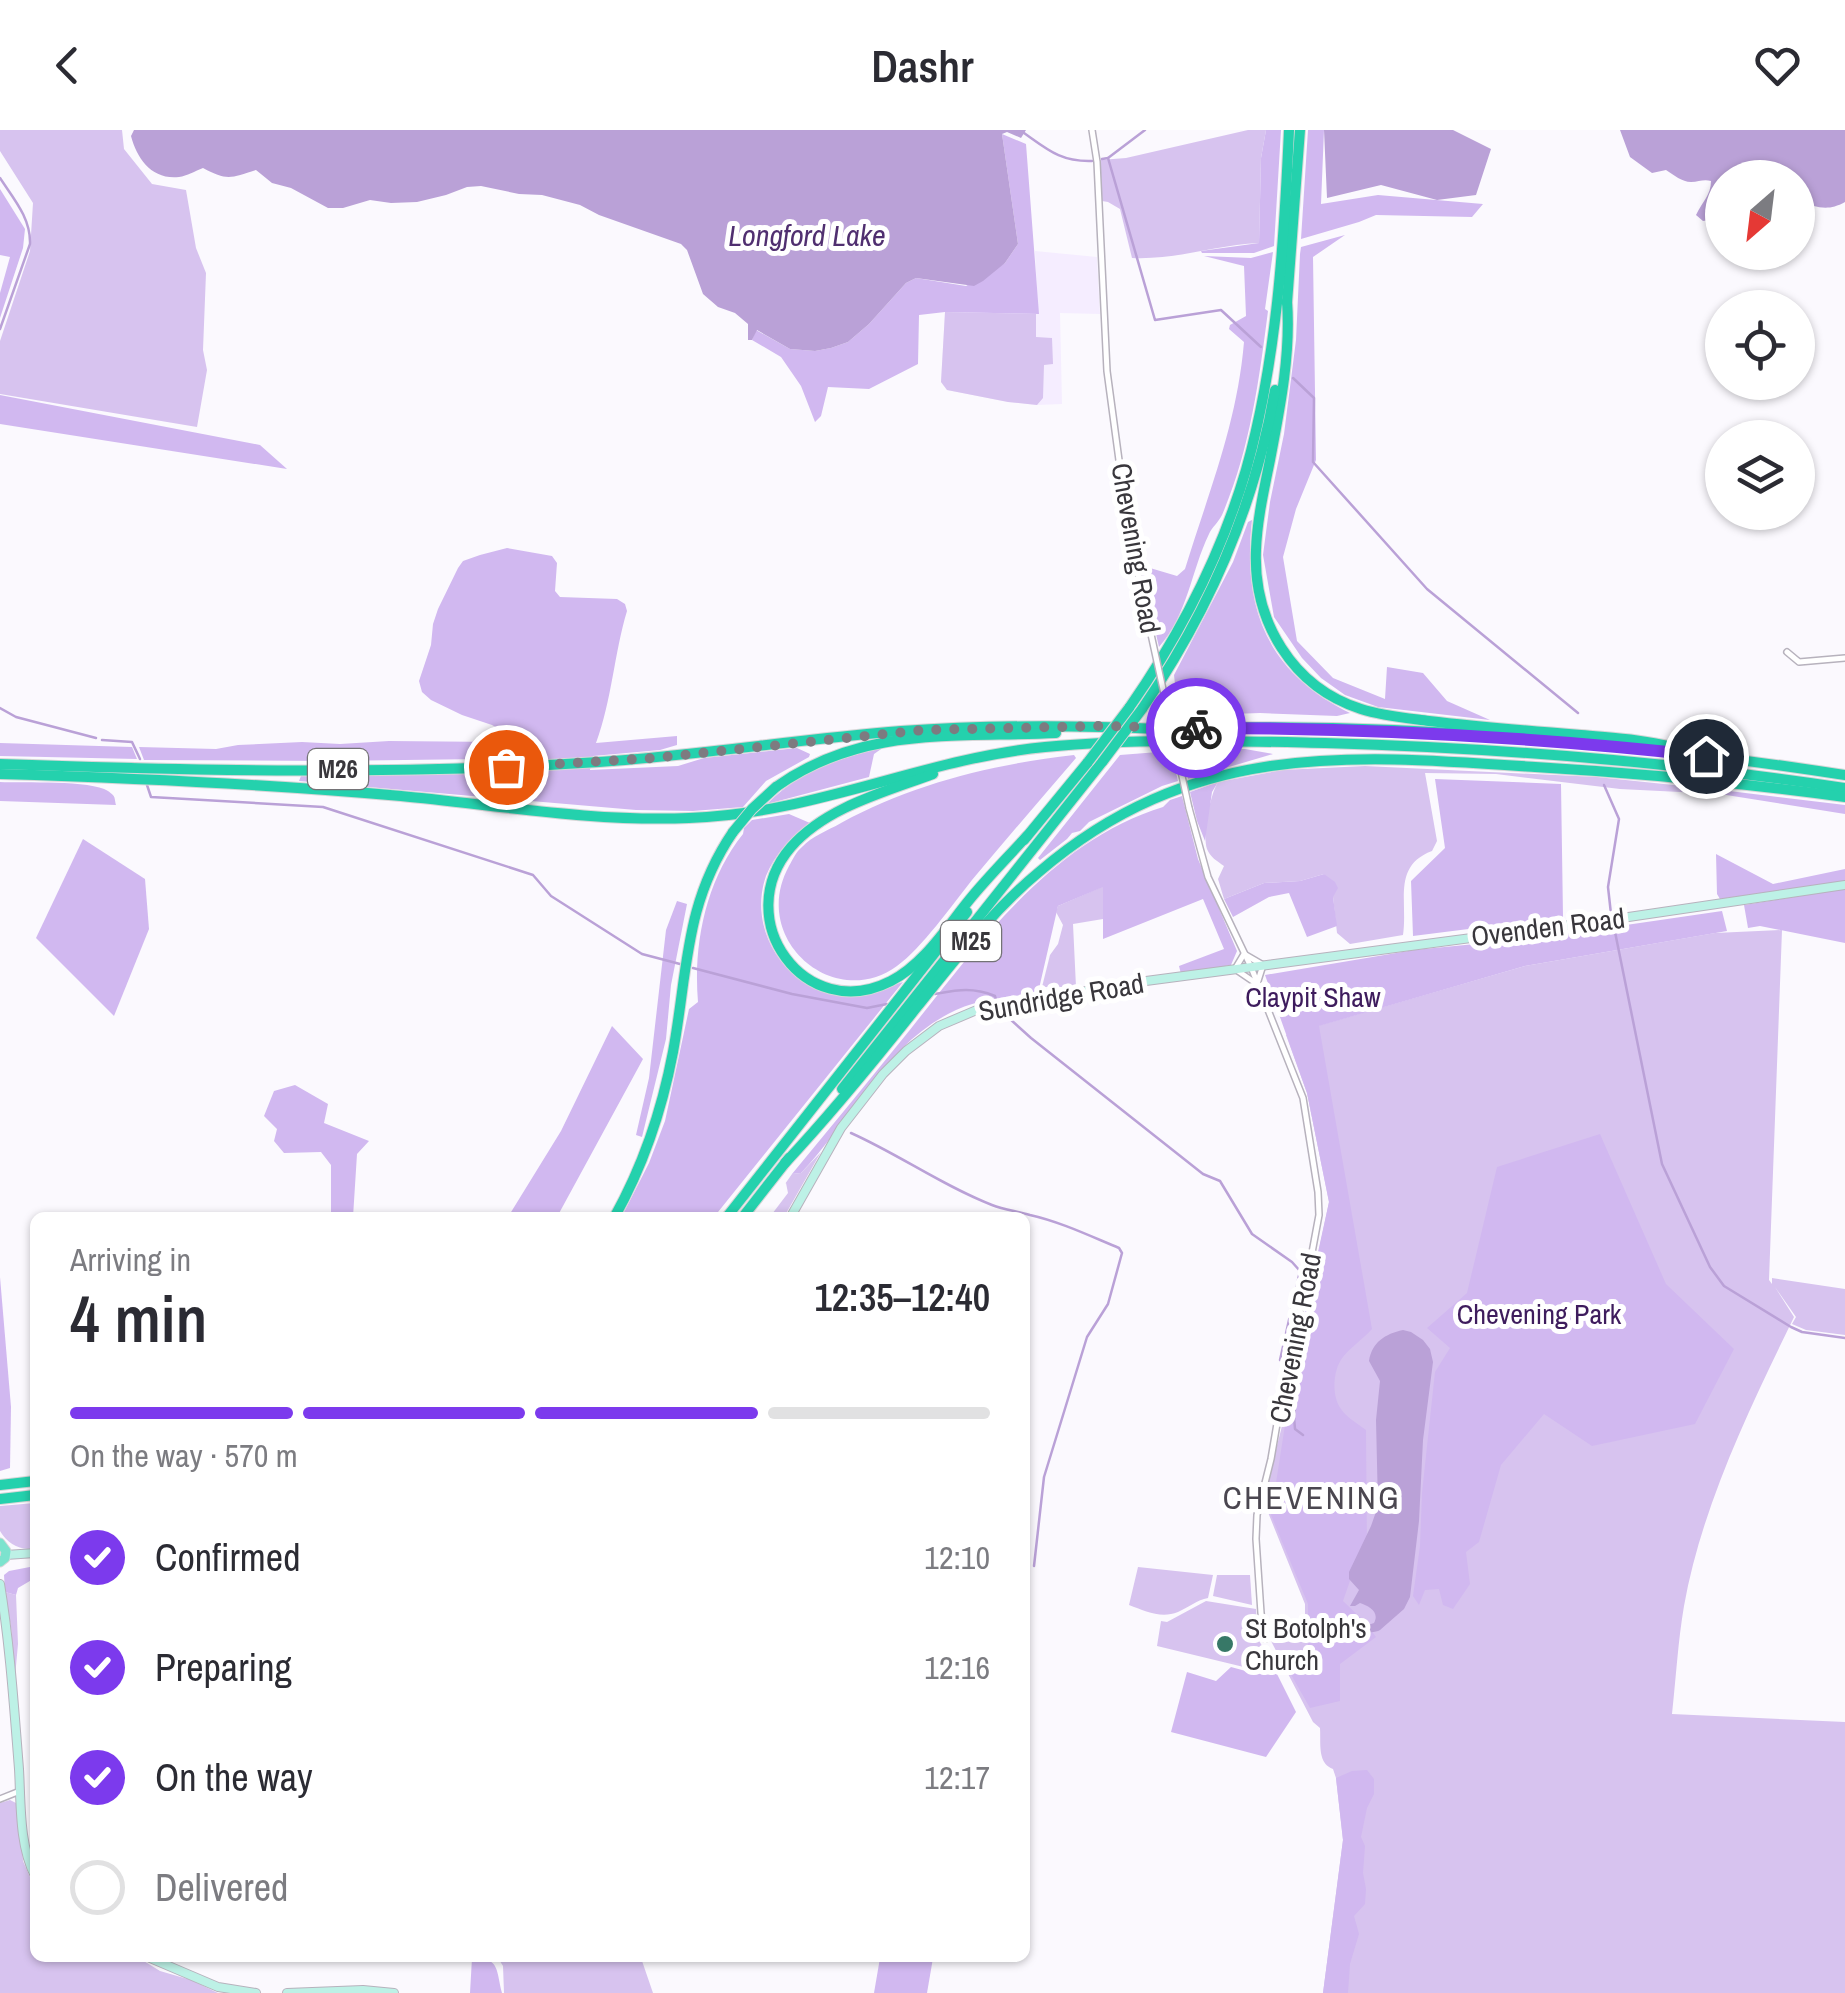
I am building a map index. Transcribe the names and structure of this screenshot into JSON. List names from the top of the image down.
{
  "streets": {
    "highway": ["M26", "M25"],
    "main road": ["Ovenden Road", "Sundridge Road"],
    "street": ["Chevening Road"]
  },
  "crossings": [
    ["Chevening Road", "Ovenden Road"],
    ["Chevening Road", "Sundridge Road"],
    ["M26", "M25"],
    ["Ovenden Road", "Sundridge Road"]
  ],
  "districts": ["CHEVENING"],
  "water": ["Longford Lake"],
  "parks": ["Claypit Shaw", "Chevening Park"],
  "places": ["St Botolph's Church"],
  "north": "bottom left",
  "page": {
    "header": "Dashr",
    "heading": ["4 min", "Arriving in", "12:35–12:40"],
    "bar": "On the way · 570 m",
    "list": [
      ["Confirmed", "12:10"],
      ["Preparing", "12:16"],
      ["On the way", "12:17"],
      "Delivered"
    ]
  }
}
